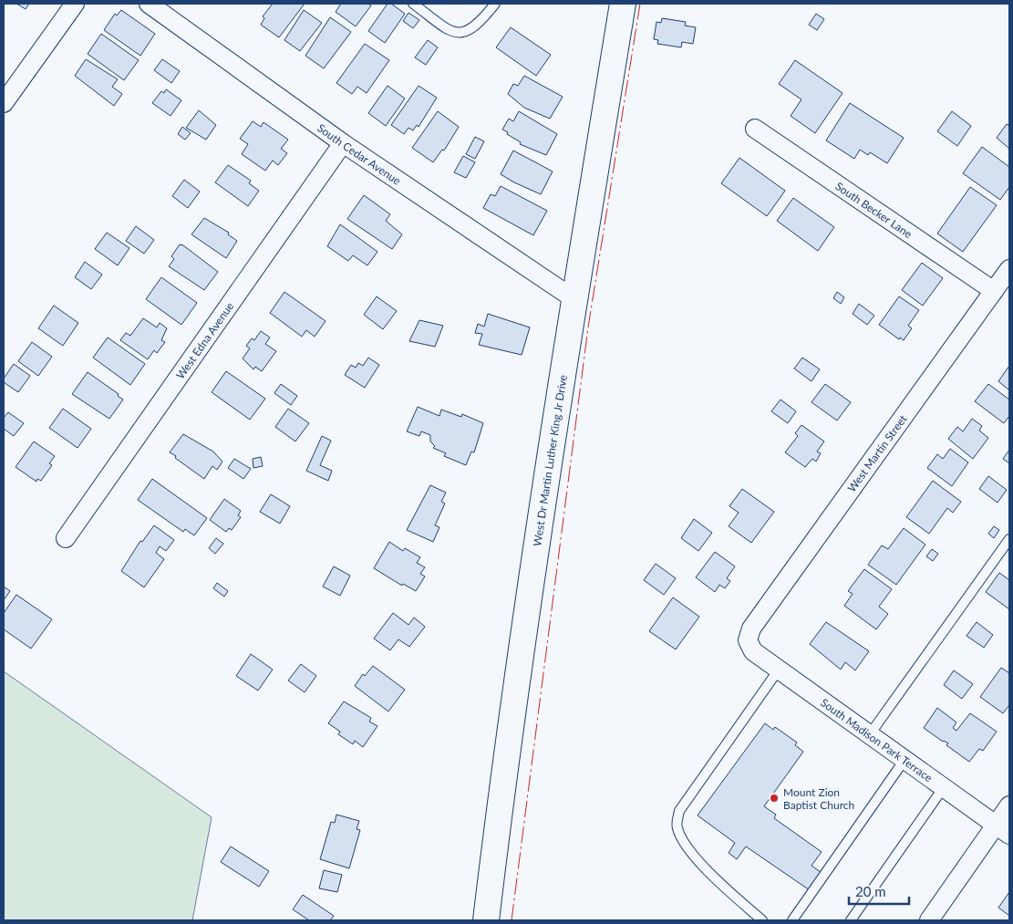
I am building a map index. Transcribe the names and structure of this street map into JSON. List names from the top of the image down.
{
  "streets": {
    "main road": ["West Dr Martin Luther King Jr Drive"],
    "street": [
      "South Cedar Avenue",
      "South Becker Lane",
      "West Edna Avenue",
      "West Martin Street",
      "South Madison Park Terrace"
    ]
  },
  "crossings": [
    ["South Cedar Avenue", "West Edna Avenue"],
    ["South Cedar Avenue", "West Dr Martin Luther King Jr Drive"],
    ["South Becker Lane", "West Martin Street"],
    ["West Martin Street", "South Madison Park Terrace"]
  ],
  "places": ["Mount Zion Baptist Church"],
  "scale_bar": "20 m"
}
